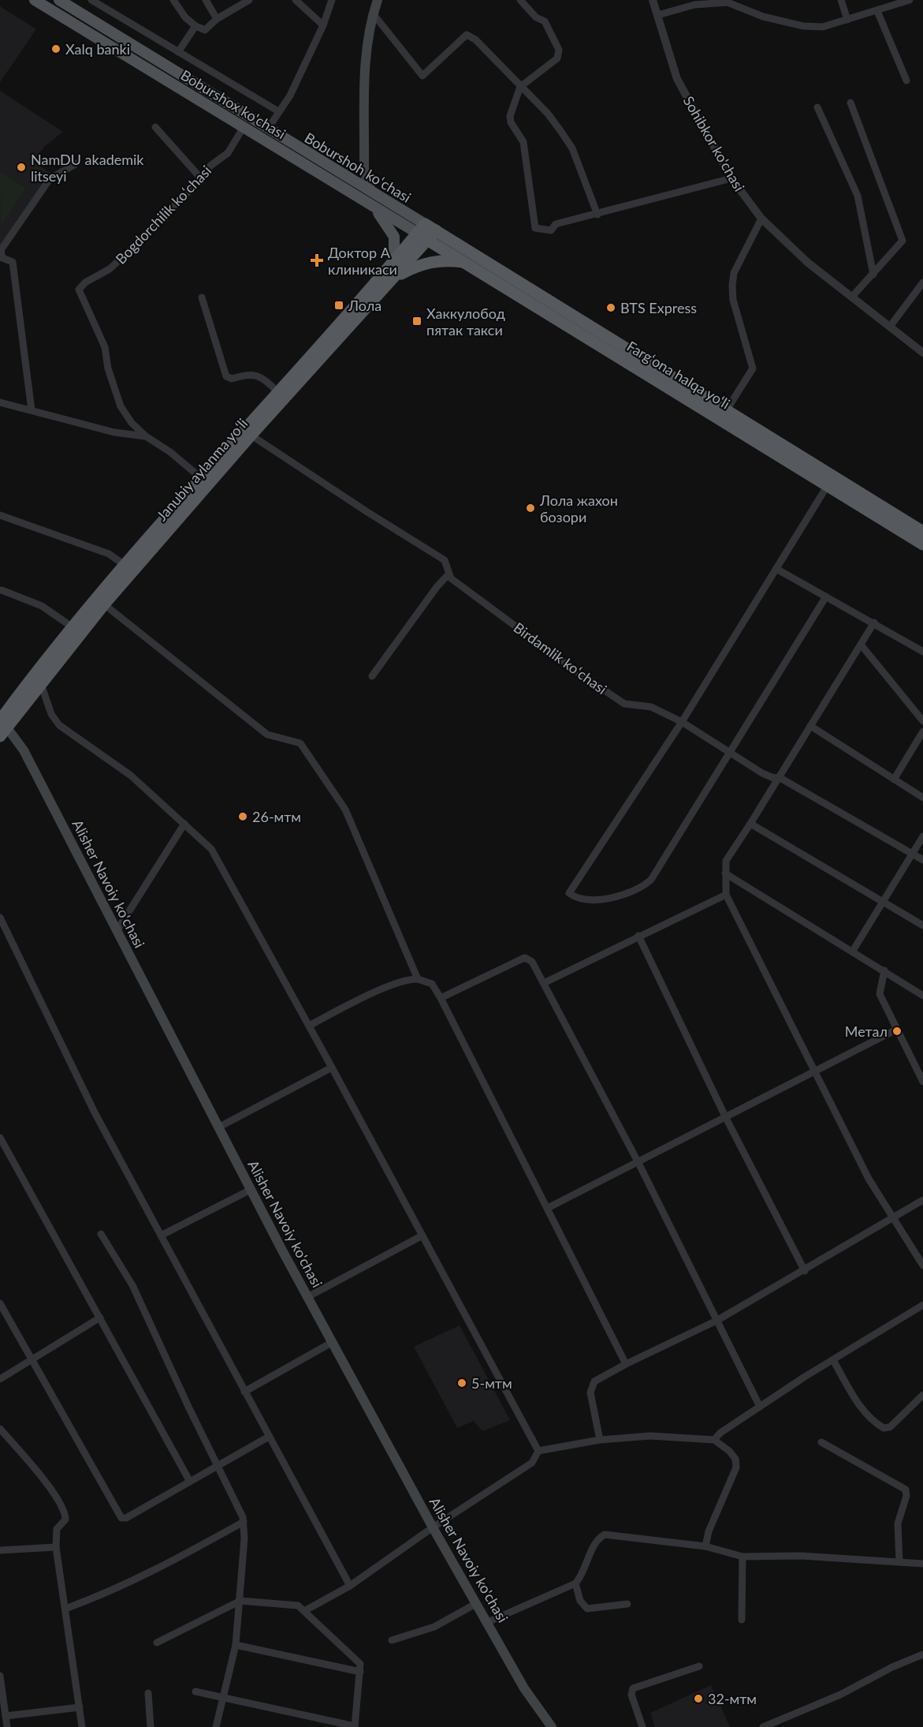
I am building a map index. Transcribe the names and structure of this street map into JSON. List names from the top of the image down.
{
  "streets": {
    "highway": ["Farg‘ona halqa yo‘li", "Janubiy aylanma yoʻli"],
    "main road": ["Boburshox ko'chasi", "Boburshoh koʻchasi", "Alisher Navoiy ko'chasi"],
    "street": ["Sohibkor ko'chasi", "Bogdorchilik koʻchasi", "Birdamlik koʻchasi"]
  },
  "crossings": [
    ["Boburshox ko'chasi", "Boburshoh koʻchasi"],
    ["Boburshox ko'chasi", "Bogdorchilik koʻchasi"],
    ["Boburshox ko'chasi", "Farg‘ona halqa yo‘li"],
    ["Boburshox ko'chasi", "Janubiy aylanma yoʻli"],
    ["Boburshoh koʻchasi", "Farg‘ona halqa yo‘li"],
    ["Boburshoh koʻchasi", "Janubiy aylanma yoʻli"],
    ["Bogdorchilik koʻchasi", "Janubiy aylanma yoʻli"],
    ["Farg‘ona halqa yo‘li", "Janubiy aylanma yoʻli"],
    ["Janubiy aylanma yoʻli", "Birdamlik koʻchasi"],
    ["Janubiy aylanma yoʻli", "Alisher Navoiy ko'chasi"]
  ],
  "places": {
    "other": [
      "Xalq banki",
      "NamDU akademik litseyi",
      "BTS Express",
      "Лола жахон бозори",
      "26-мтм",
      "Метал",
      "5-мтм",
      "32-мтм"
    ],
    "health": ["Доктор А клиникаси"],
    "transit": ["Лола", "Хаккулобод пятак такси"]
  }
}
